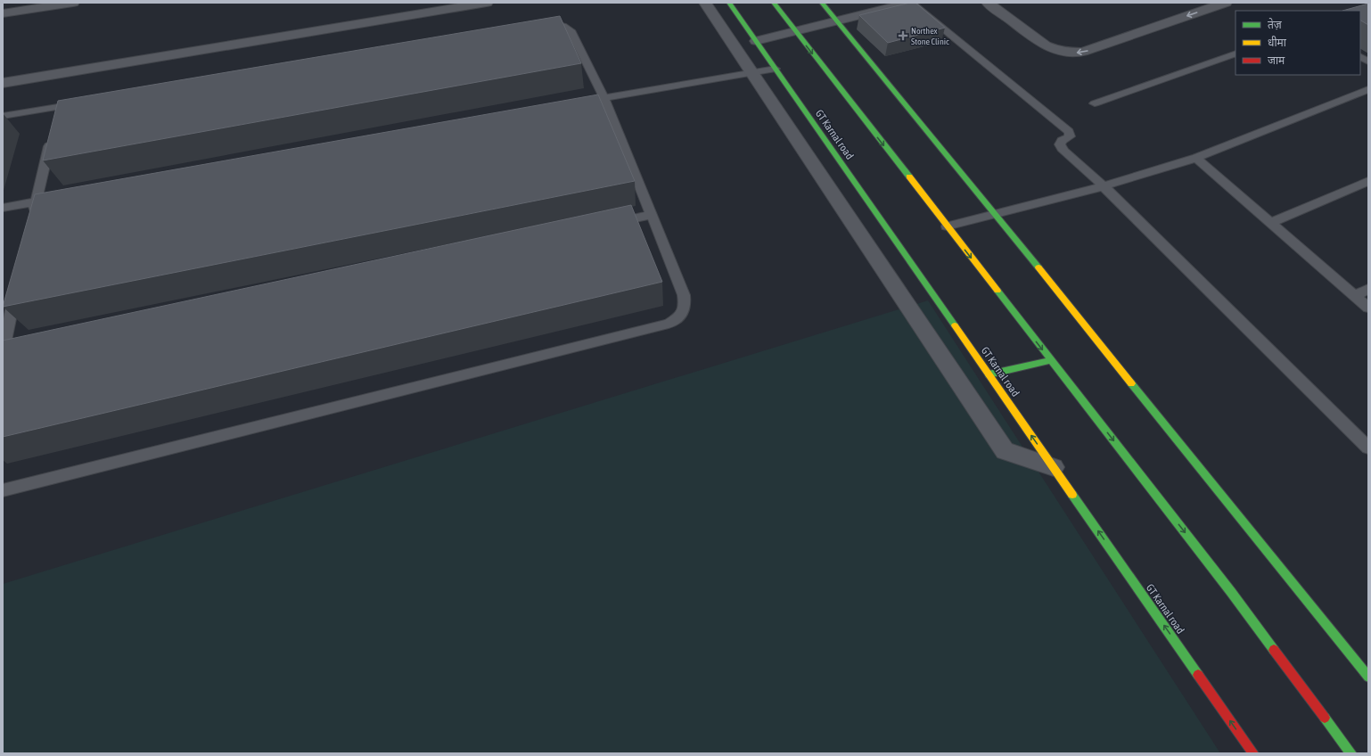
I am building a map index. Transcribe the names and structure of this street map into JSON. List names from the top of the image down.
{
  "streets": {
    "main road": ["GT Karnal road"]
  },
  "places": {
    "health": ["Northex Stone Clinic"]
  },
  "legend": ["तेज़", "धीमा", "जाम"]
}
